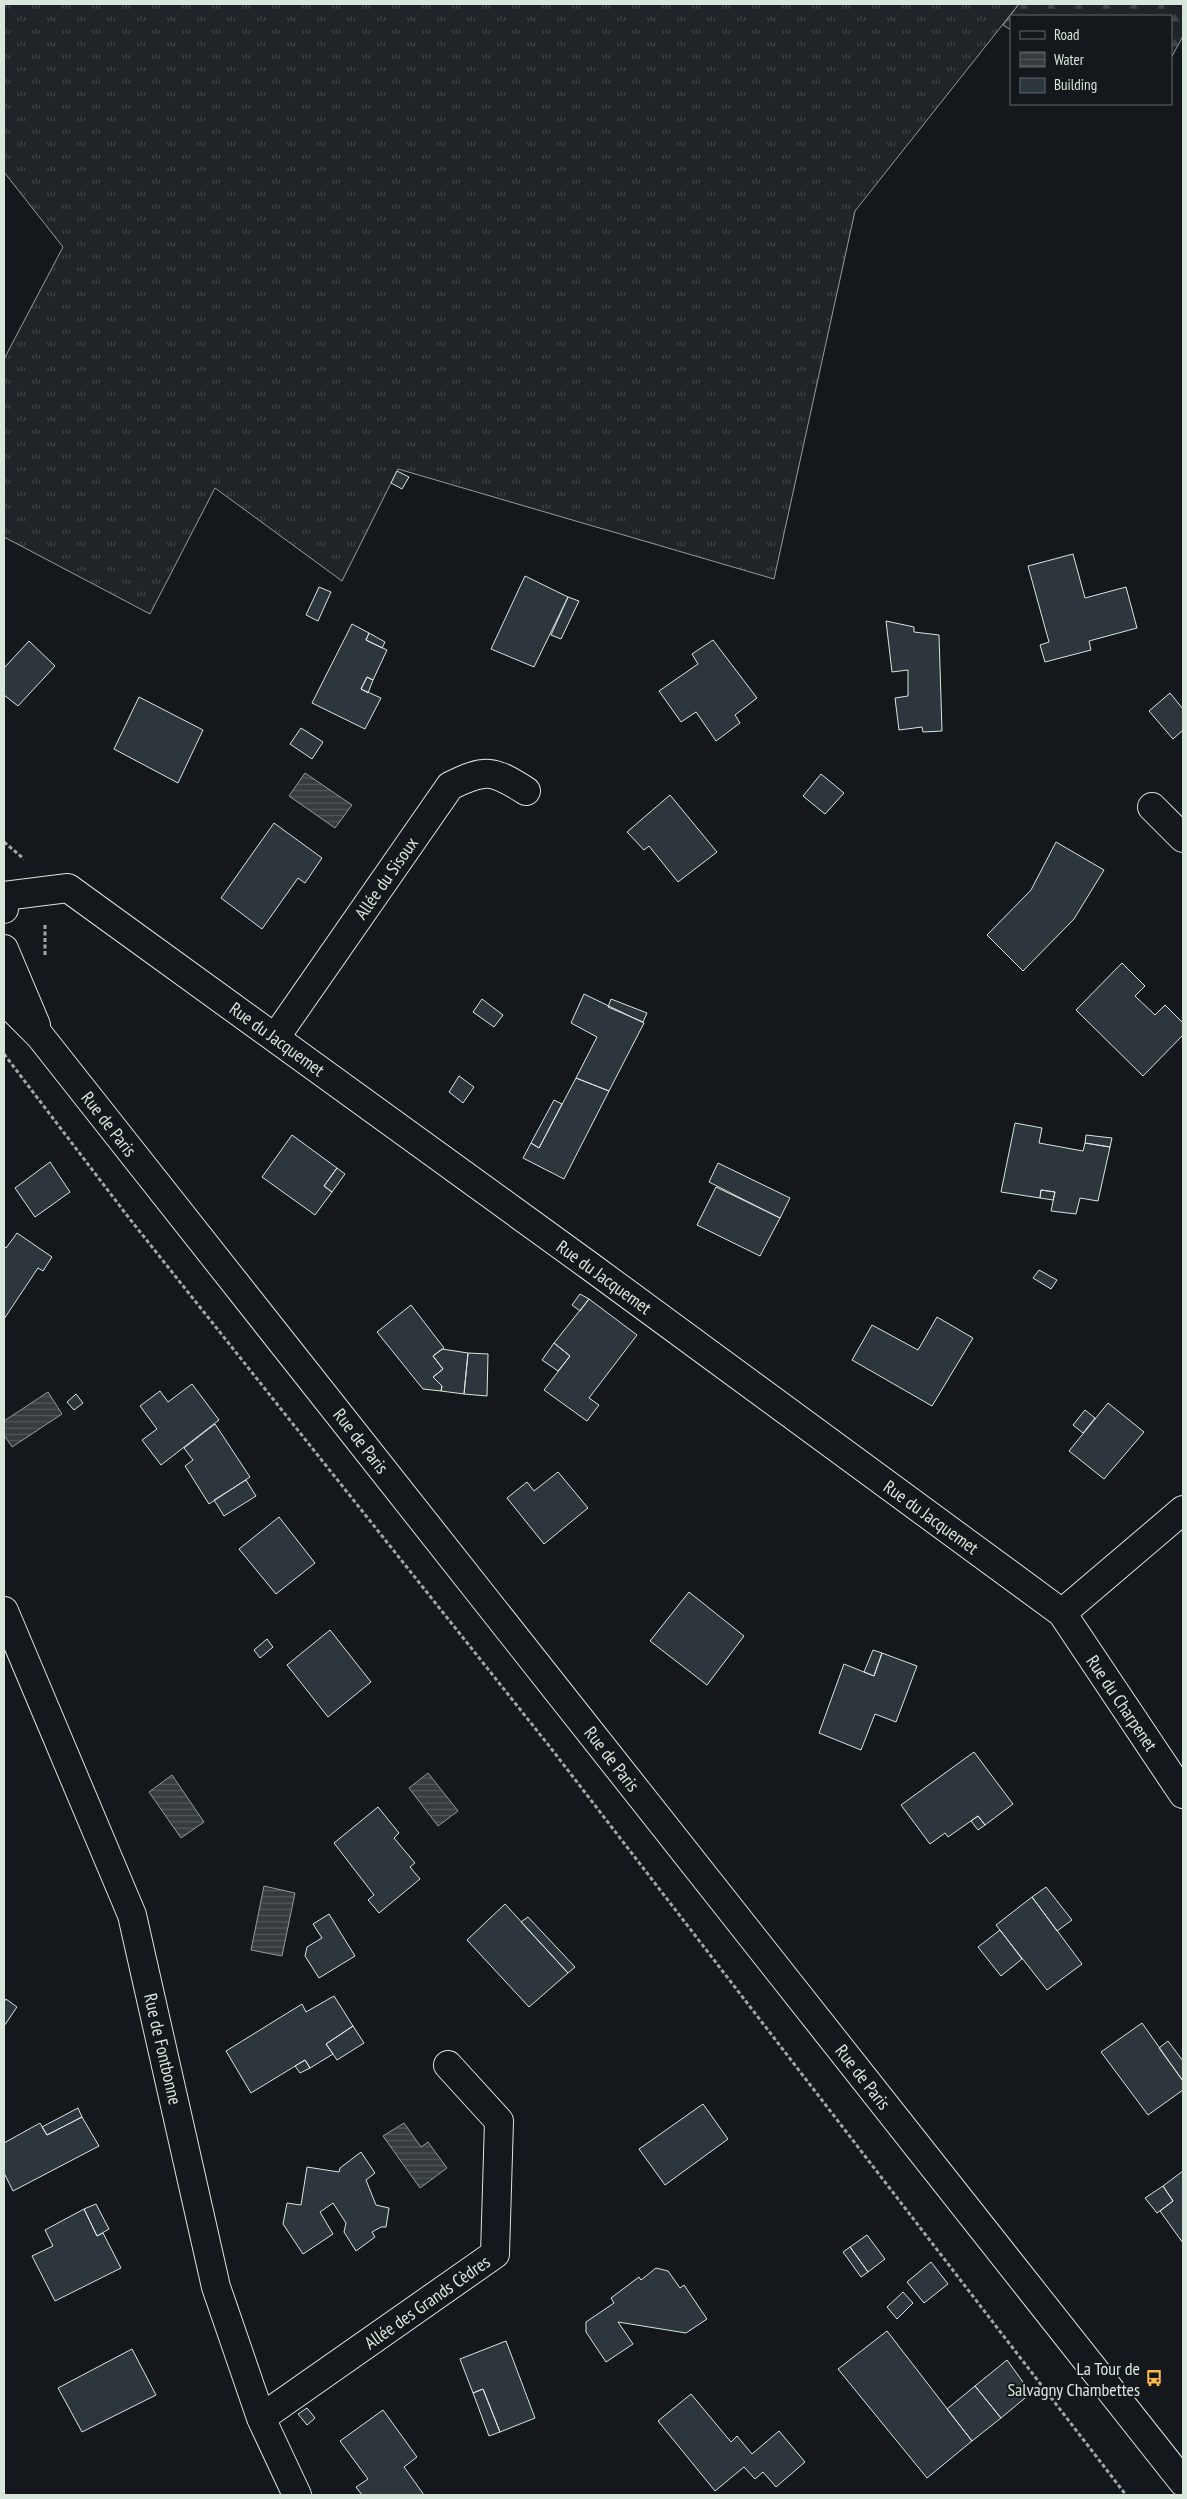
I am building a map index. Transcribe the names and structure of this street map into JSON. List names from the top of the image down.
{
  "streets": {
    "street": [
      "Allée du Sisoux",
      "Rue du Jacquemet",
      "Rue de Paris",
      "Rue du Charpenet",
      "Rue de Fontbonne",
      "Allée des Grands Cèdres"
    ]
  },
  "crossings": [
    ["Allée du Sisoux", "Rue du Jacquemet"],
    ["Rue du Jacquemet", "Rue du Charpenet"],
    ["Rue de Fontbonne", "Allée des Grands Cèdres"]
  ],
  "places": {
    "bus stop": ["La Tour de Salvagny Chambettes"]
  },
  "legend": ["Road", "Water", "Building"]
}
